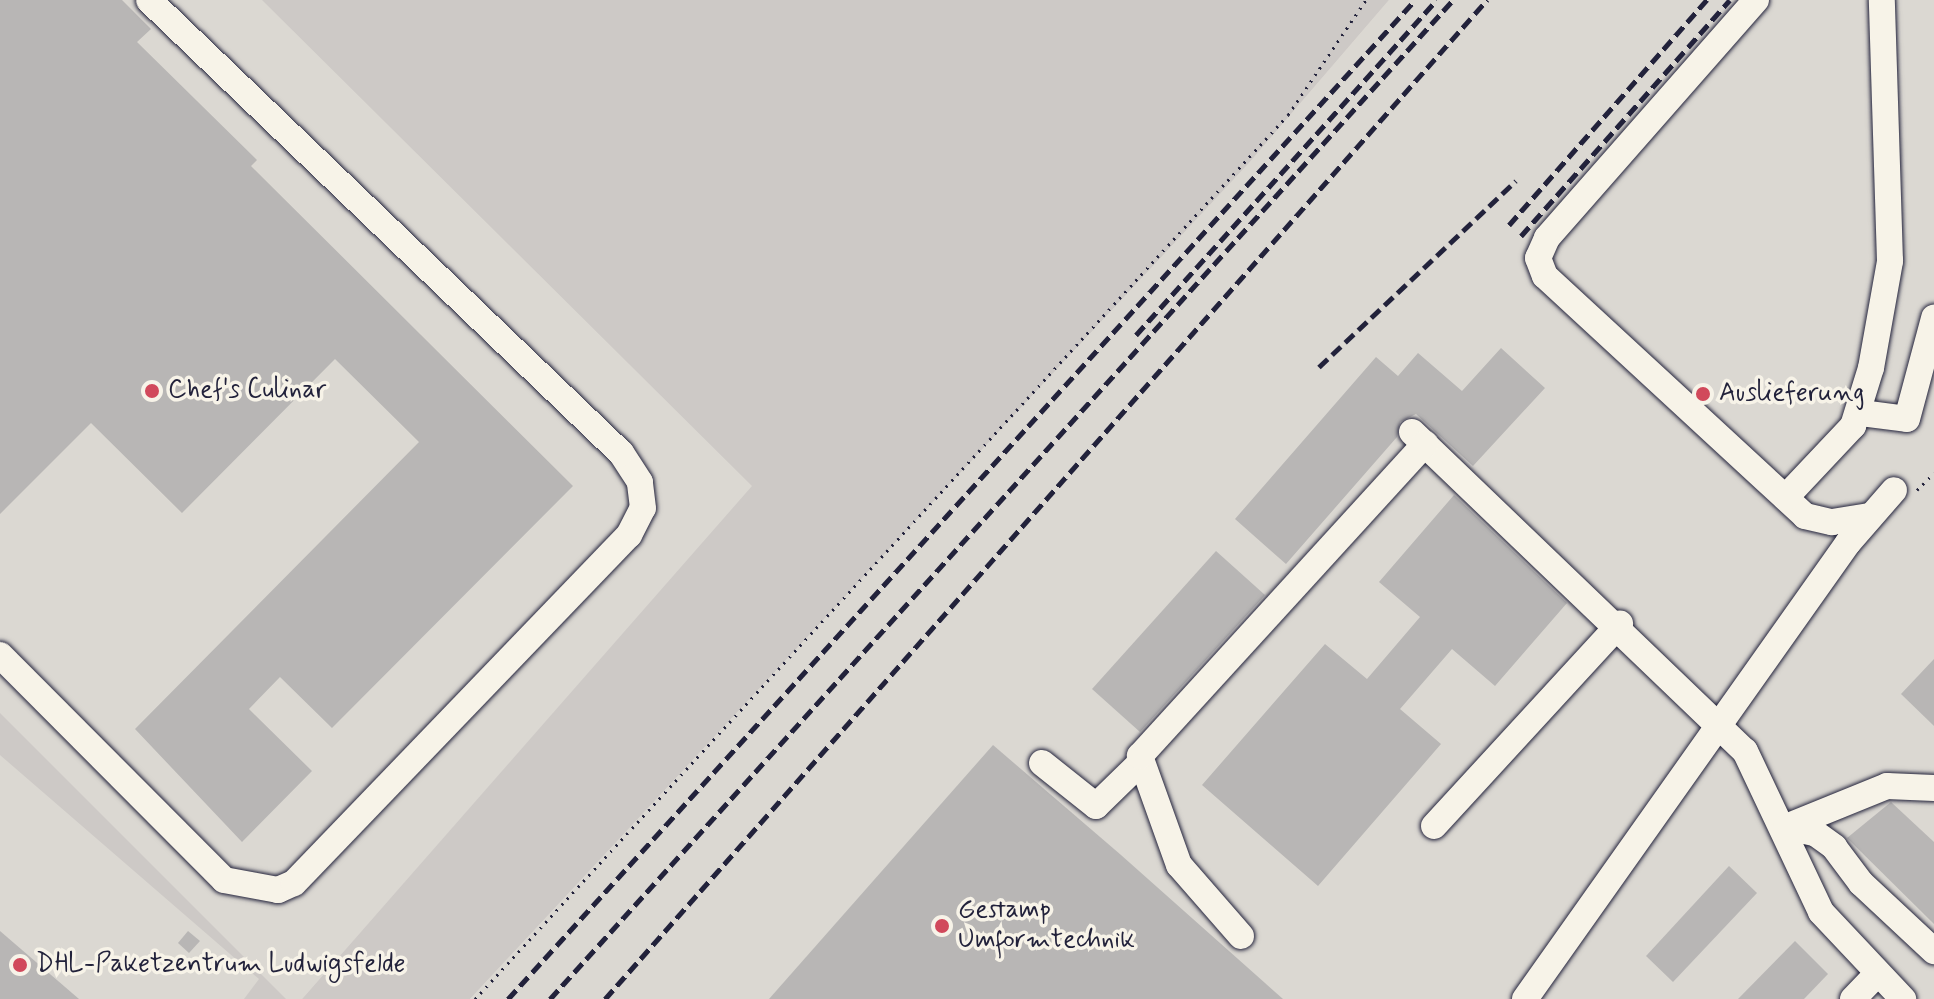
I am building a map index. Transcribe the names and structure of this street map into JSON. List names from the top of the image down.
{
  "places": [
    "Chef's Culinar",
    "Auslieferung",
    "Gestamp Umformtechnik",
    "DHL-Paketzentrum Ludwigsfelde"
  ]
}
